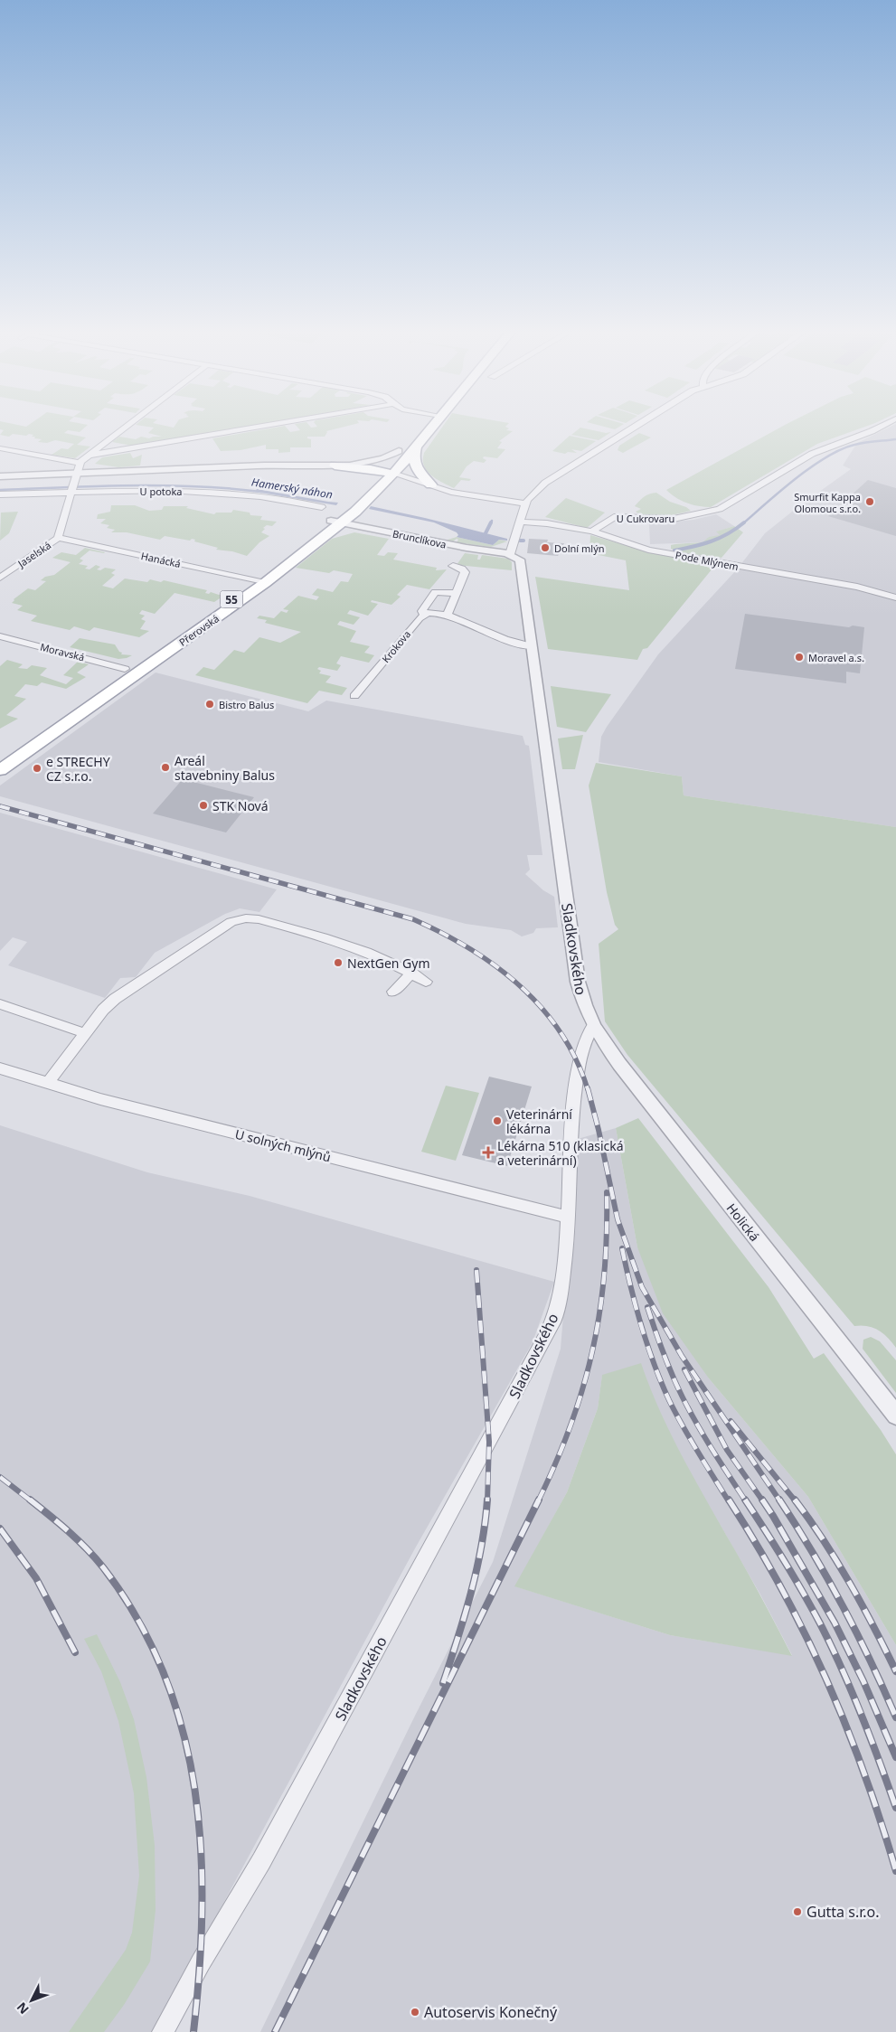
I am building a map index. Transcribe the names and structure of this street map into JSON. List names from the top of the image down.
{
  "streets": {
    "main road": ["55", "Přerovská"],
    "street": [
      "U potoka",
      "U Cukrovaru",
      "Brunclíkova",
      "Jaselská",
      "Hanácká",
      "Pode Mlýnem",
      "Krokova",
      "Moravská",
      "Sladkovského",
      "U solných mlýnů",
      "Holická"
    ]
  },
  "crossings": [
    ["U potoka", "Jaselská"],
    ["U Cukrovaru", "Pode Mlýnem"],
    ["Brunclíkova", "Přerovská"],
    ["Brunclíkova", "Sladkovského"],
    ["Jaselská", "Hanácká"],
    ["Hanácká", "Přerovská"],
    ["Přerovská", "Moravská"],
    ["Sladkovského", "U solných mlýnů"],
    ["Sladkovského", "Holická"]
  ],
  "water": ["Hamerský náhon"],
  "places": {
    "other": [
      "Smurfit Kappa Olomouc s.r.o.",
      "Dolní mlýn",
      "Moravel a.s.",
      "Bistro Balus",
      "Areál stavebniny Balus",
      "e STRECHY CZ s.r.o.",
      "STK Nová",
      "NextGen Gym",
      "Veterinární lékárna",
      "Gutta s.r.o.",
      "Autoservis Konečný"
    ],
    "health": ["Lékárna 510 (klasická a veterinární)"]
  },
  "north": "bottom left"
}
